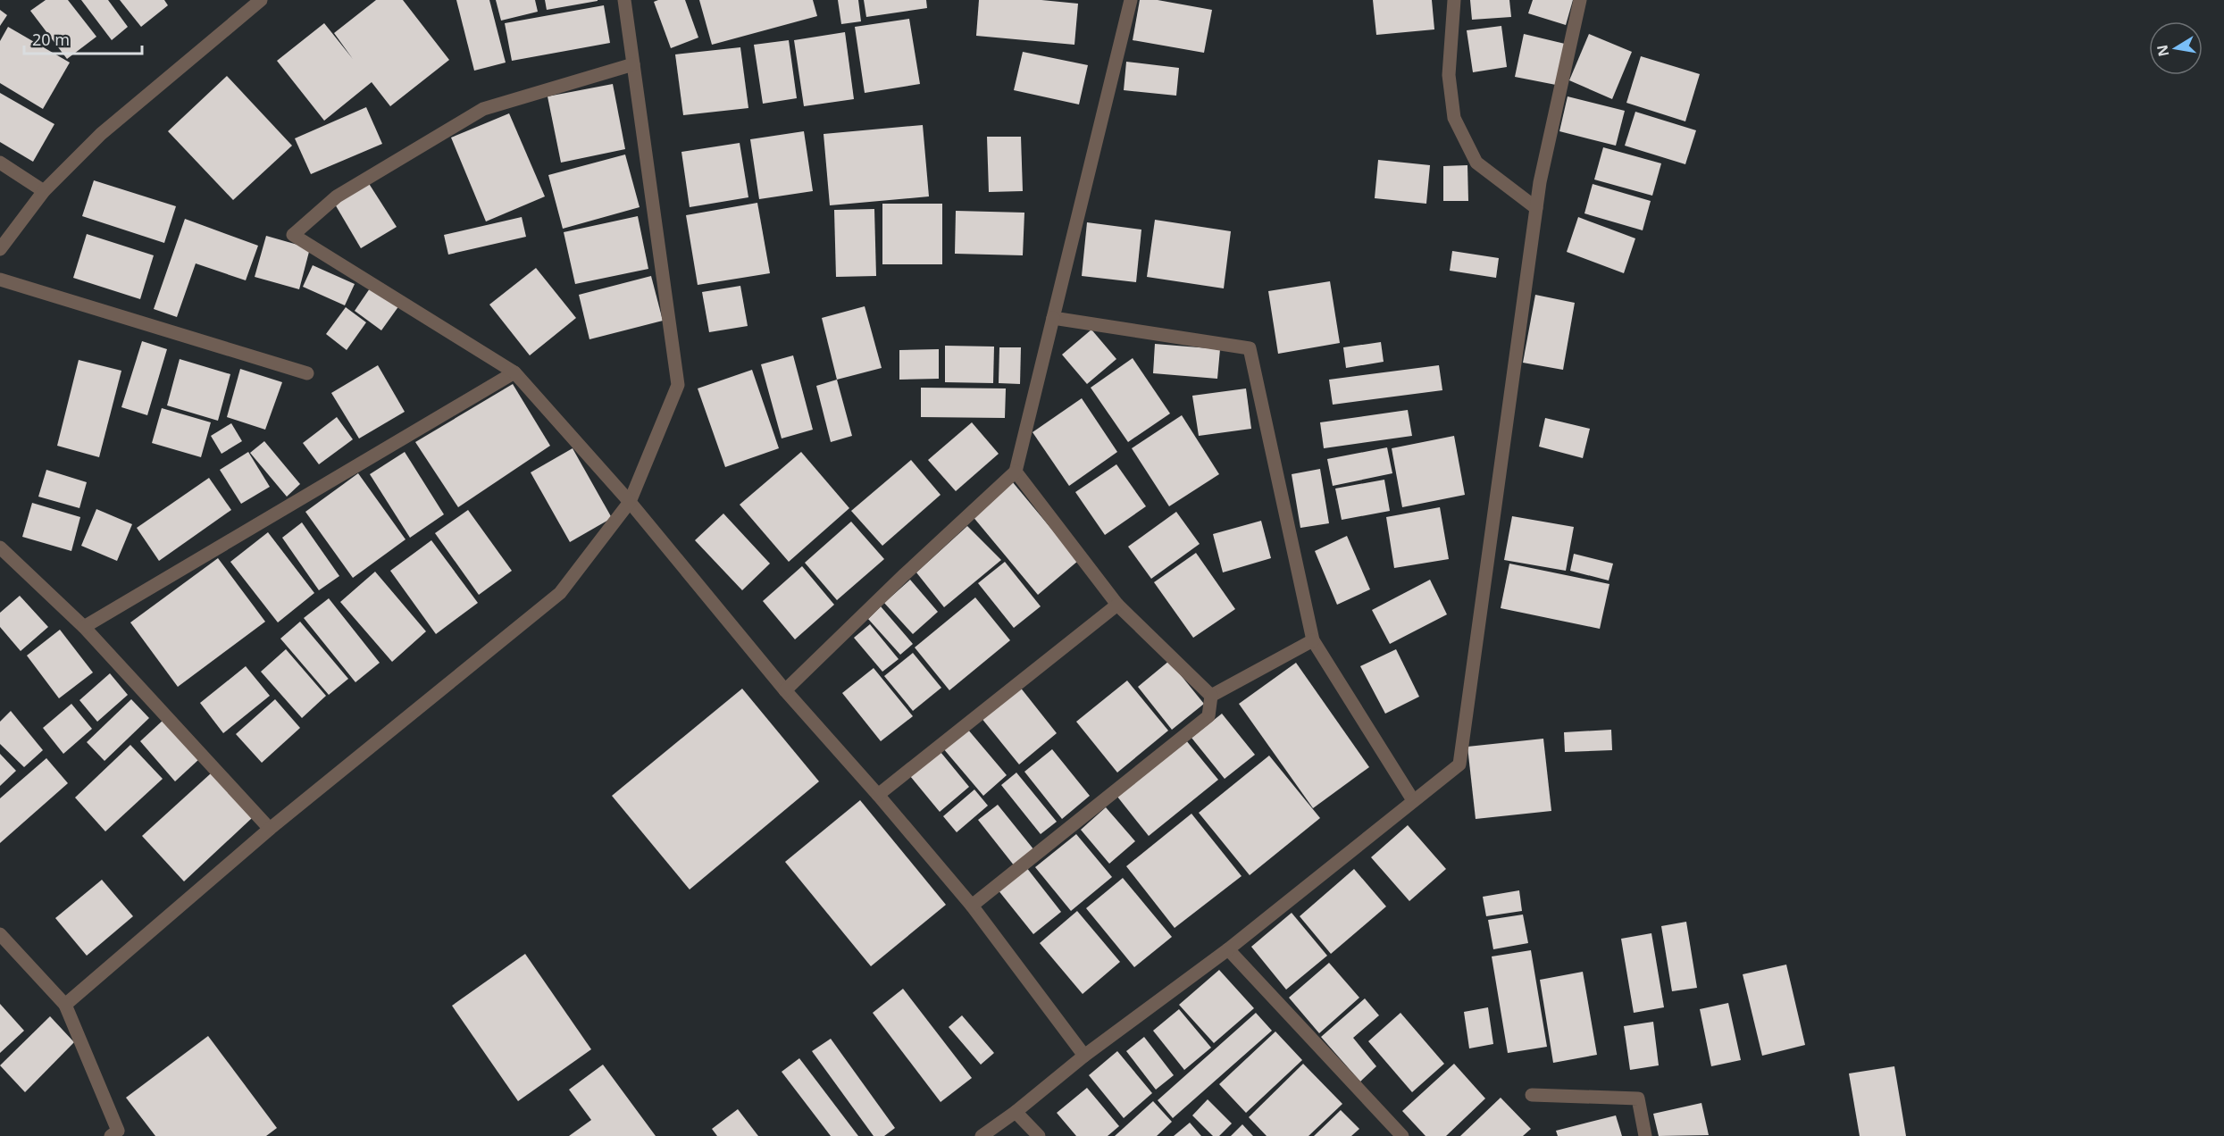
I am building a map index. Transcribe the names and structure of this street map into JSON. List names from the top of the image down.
{
  "scale_bar": "20 m",
  "north": "left"
}
